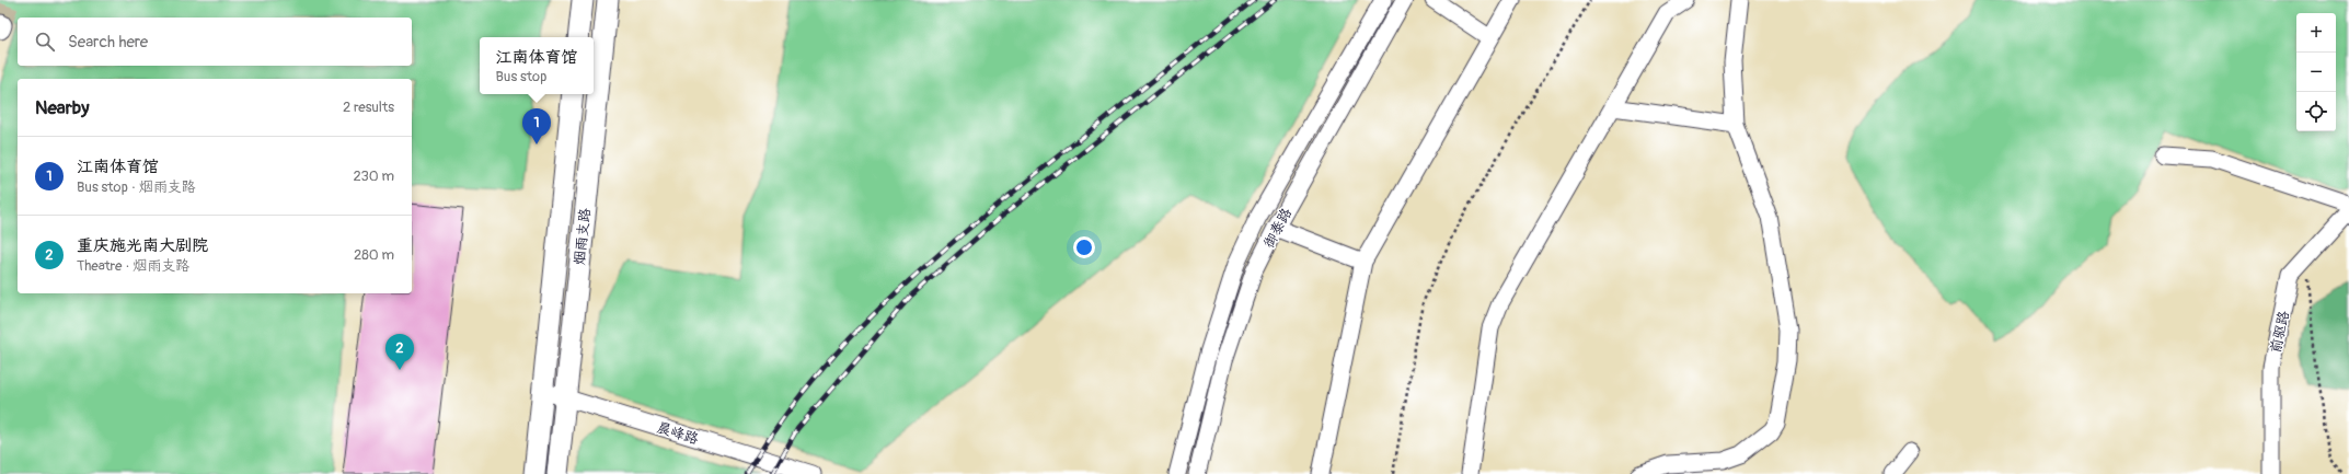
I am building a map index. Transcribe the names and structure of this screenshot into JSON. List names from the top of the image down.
{
  "streets": {
    "main road": ["烟雨支路"],
    "street": ["御泰路", "前驱路", "晨峰路"]
  },
  "crossings": [
    ["烟雨支路", "晨峰路"]
  ],
  "page": {
    "map_buttons": ["+", "−"],
    "search": "Search here",
    "popup": ["江南体育馆", "Bus stop"],
    "heading": ["Nearby", "2 results"],
    "pins": ["1", "2"],
    "list": [
      {
        "mark": "1",
        "name": "江南体育馆",
        "note": "Bus stop · 烟雨支路",
        "value": "230 m"
      },
      {
        "mark": "2",
        "name": "重庆施光南大剧院",
        "note": "Theatre · 烟雨支路",
        "value": "280 m"
      }
    ]
  }
}
